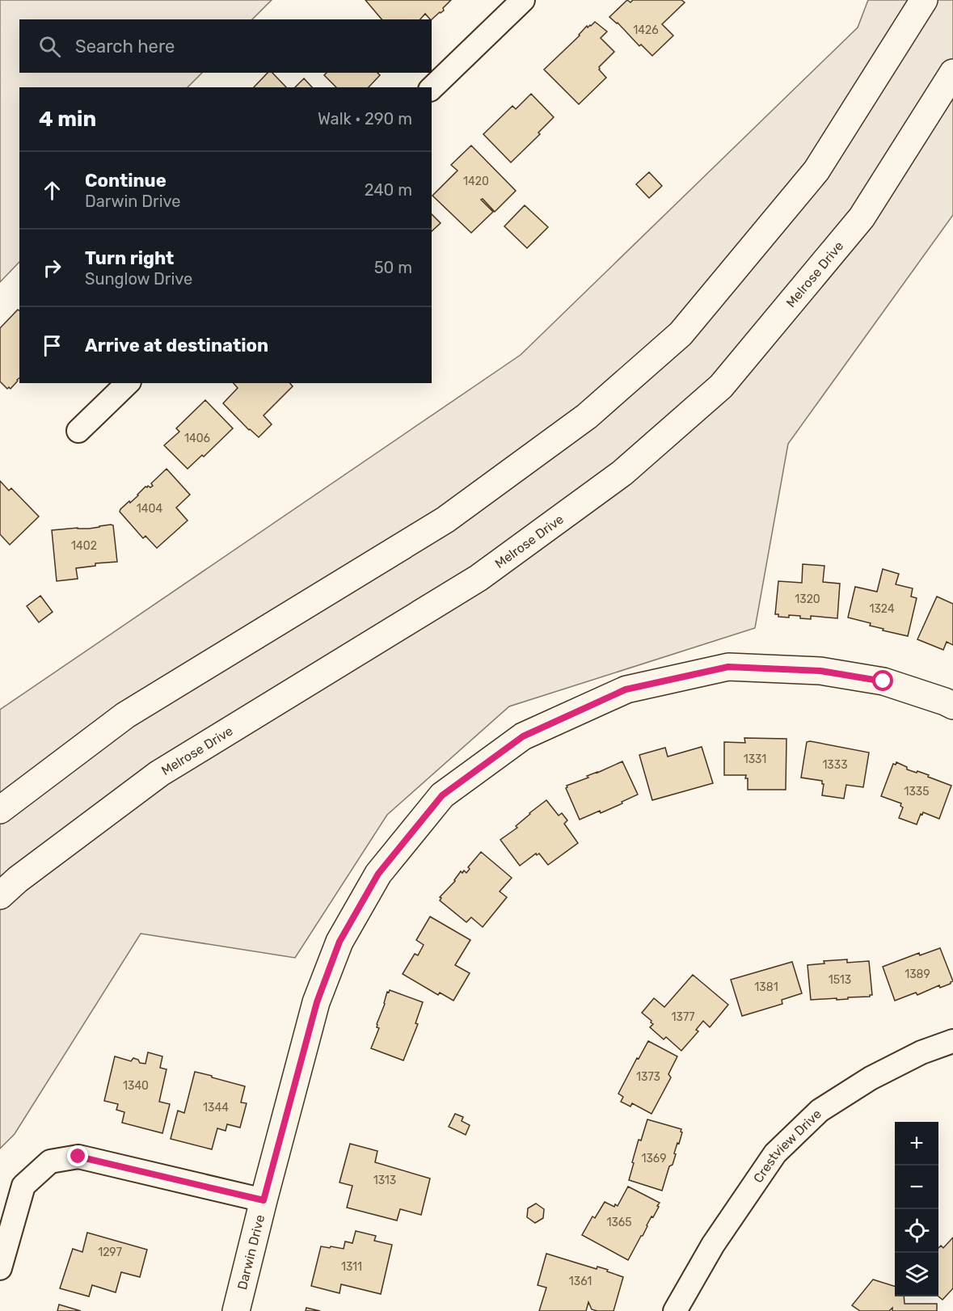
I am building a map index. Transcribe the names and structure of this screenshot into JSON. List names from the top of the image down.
{
  "streets": {
    "main road": ["Melrose Drive", "Darwin Drive"],
    "street": ["Crestview Drive"]
  },
  "house_numbers": [
    "1426",
    "1420",
    "1406",
    "1404",
    "1402",
    "1320",
    "1324",
    "1331",
    "1333",
    "1335",
    "1389",
    "1513",
    "1381",
    "1377",
    "1373",
    "1340",
    "1344",
    "1369",
    "1313",
    "1365",
    "1297",
    "1311",
    "1361"
  ],
  "page": {
    "search": "Search here",
    "heading": ["4 min", "Walk · 290 m"],
    "list": [
      ["Continue", "Darwin Drive", "240 m"],
      ["Turn right", "Sunglow Drive", "50 m"],
      "Arrive at destination"
    ],
    "map_buttons": ["+", "−"]
  }
}
